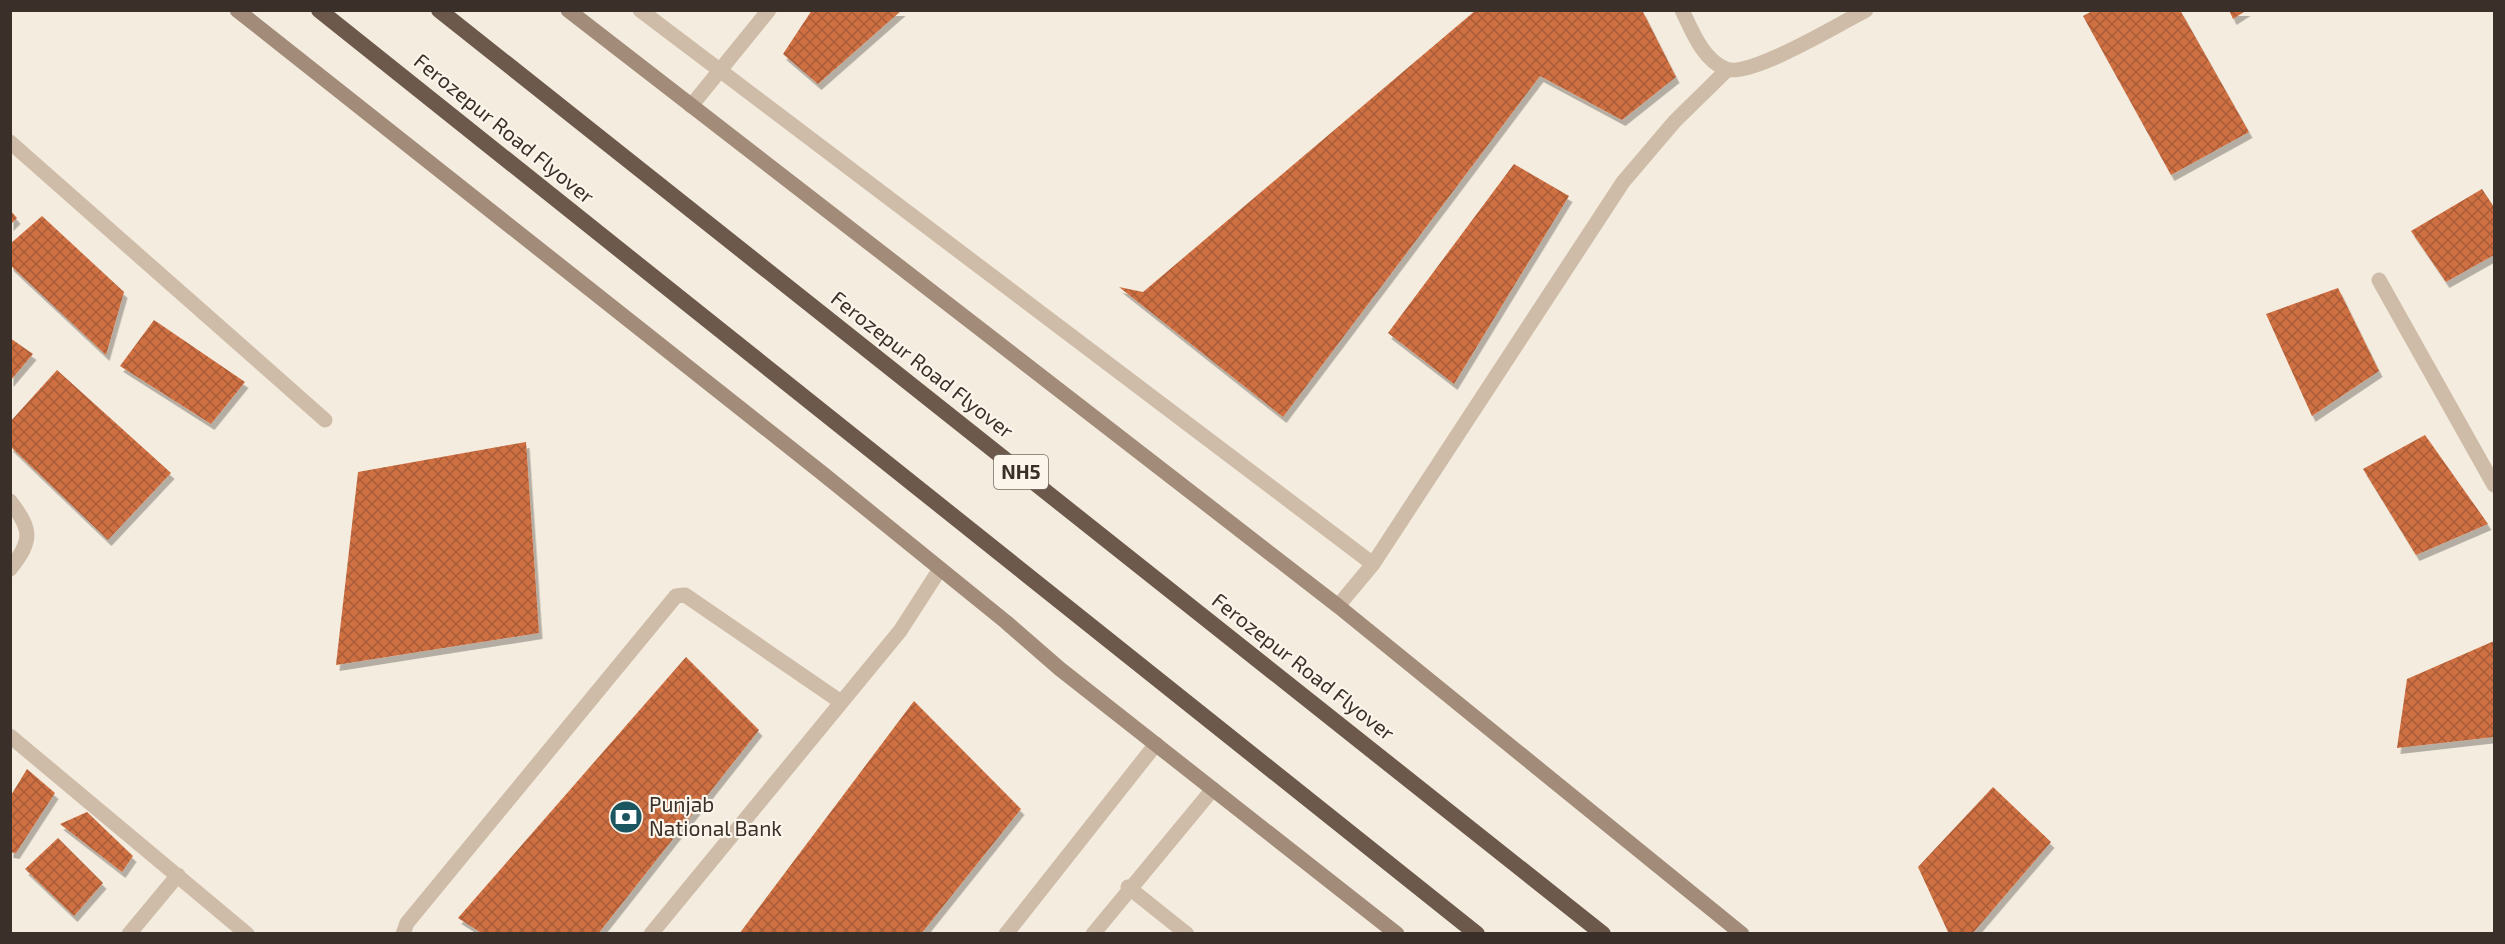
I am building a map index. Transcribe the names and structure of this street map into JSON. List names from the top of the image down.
{
  "streets": {
    "highway": ["Ferozepur Road Flyover", "NH5"]
  },
  "places": {
    "bank": ["Punjab National Bank"]
  }
}
